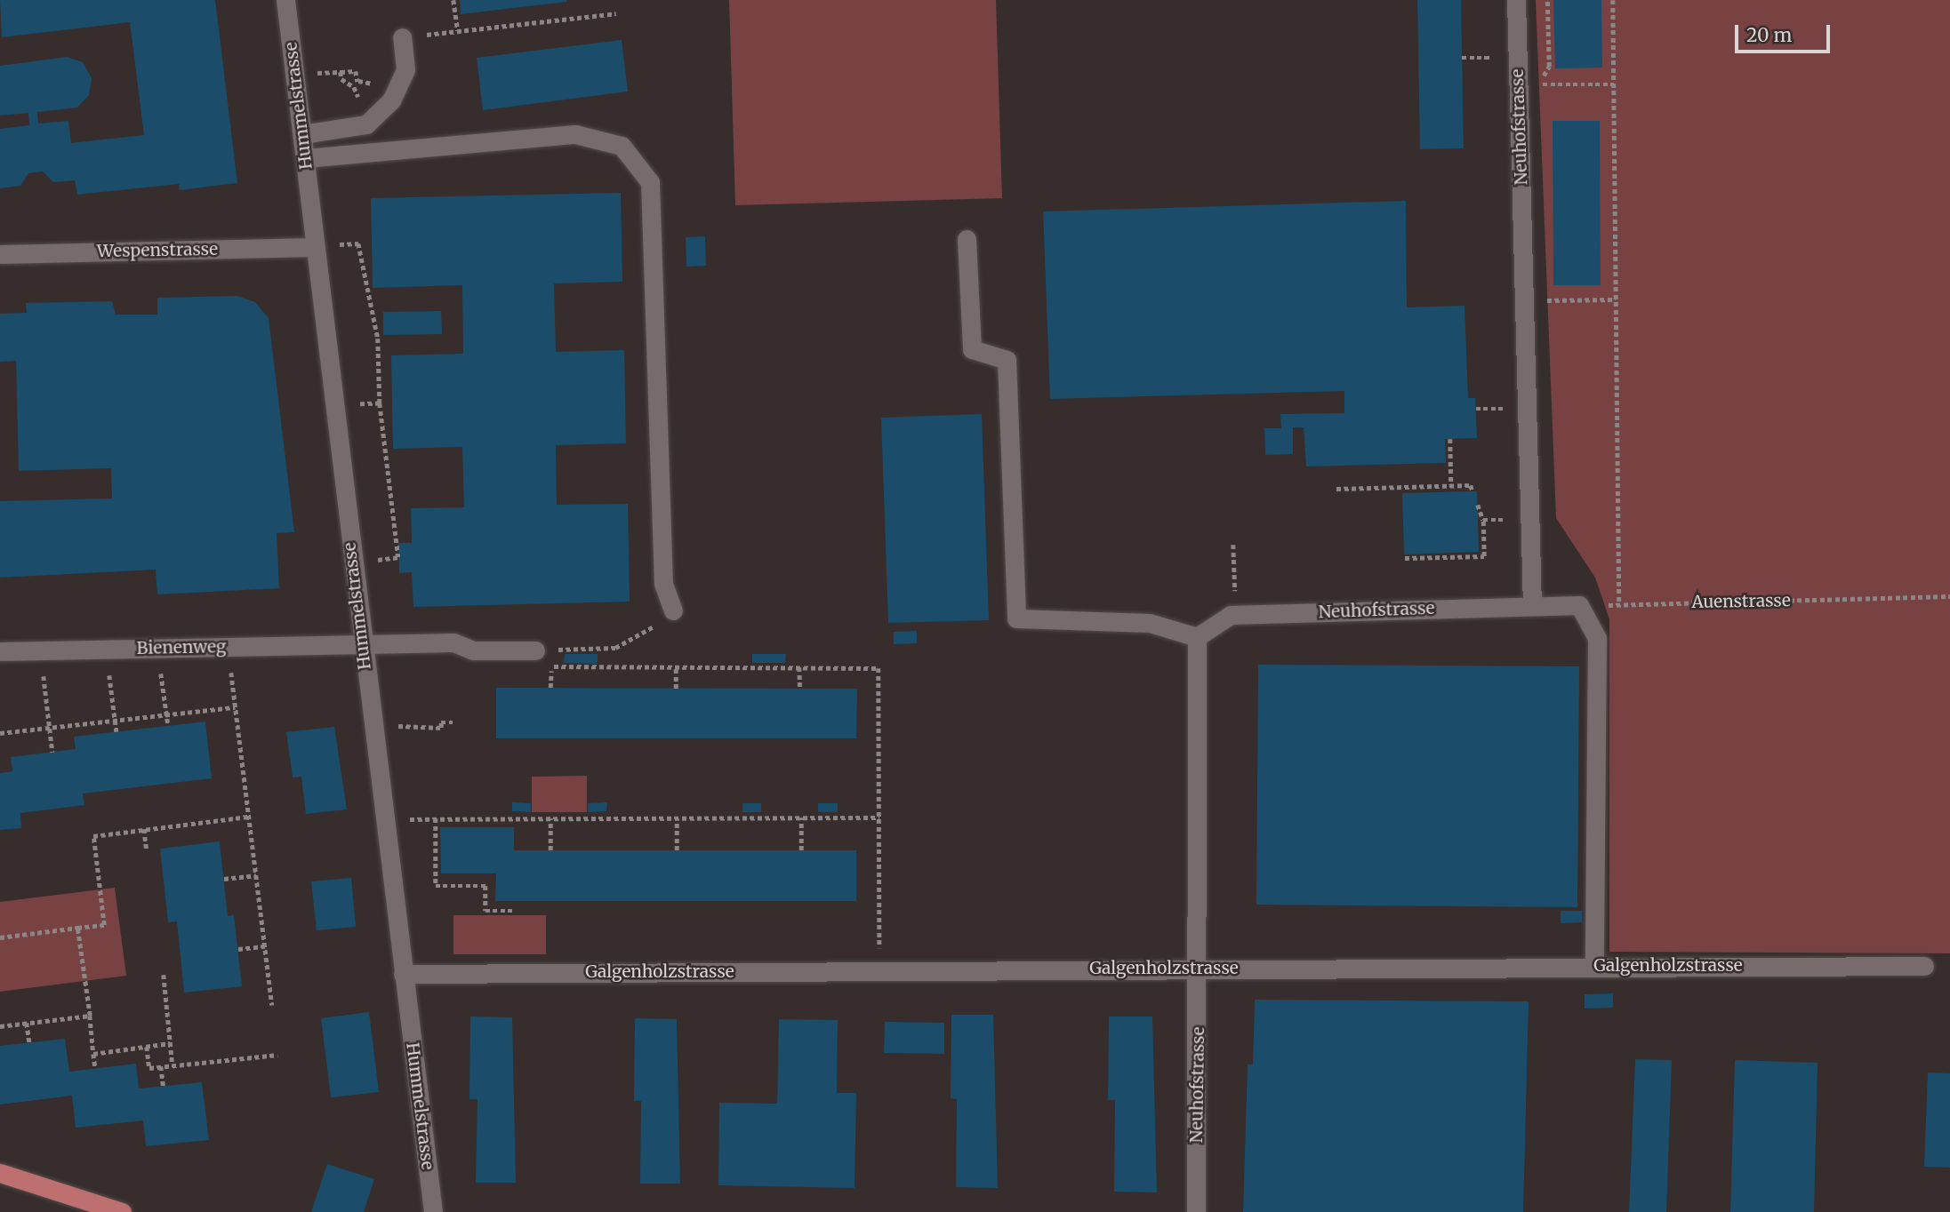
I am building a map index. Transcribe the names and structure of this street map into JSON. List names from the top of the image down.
{
  "streets": {
    "street": [
      "Hummelstrasse",
      "Neuhofstrasse",
      "Wespenstrasse",
      "Bienenweg",
      "Galgenholzstrasse"
    ],
    "path": ["Auenstrasse"]
  },
  "crossings": [
    ["Hummelstrasse", "Wespenstrasse"],
    ["Hummelstrasse", "Bienenweg"],
    ["Hummelstrasse", "Galgenholzstrasse"],
    ["Neuhofstrasse", "Galgenholzstrasse"]
  ],
  "scale_bar": "20 m"
}
